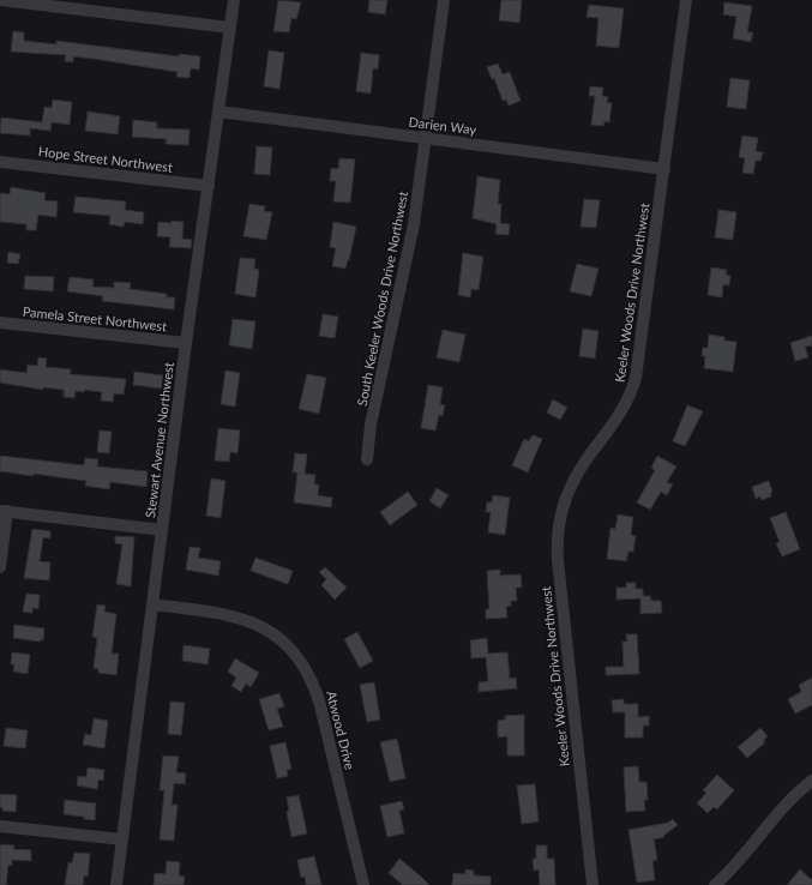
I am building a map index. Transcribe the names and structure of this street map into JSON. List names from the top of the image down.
{
  "streets": {
    "street": [
      "Darien Way",
      "Hope Street Northwest",
      "Keeler Woods Drive Northwest",
      "South Keeler Woods Drive Northwest",
      "Pamela Street Northwest",
      "Stewart Avenue Northwest",
      "Atwood Drive"
    ]
  },
  "crossings": [
    ["Darien Way", "Keeler Woods Drive Northwest"],
    ["Darien Way", "South Keeler Woods Drive Northwest"],
    ["Darien Way", "Stewart Avenue Northwest"],
    ["Hope Street Northwest", "Stewart Avenue Northwest"],
    ["Pamela Street Northwest", "Stewart Avenue Northwest"],
    ["Stewart Avenue Northwest", "Atwood Drive"]
  ]
}
